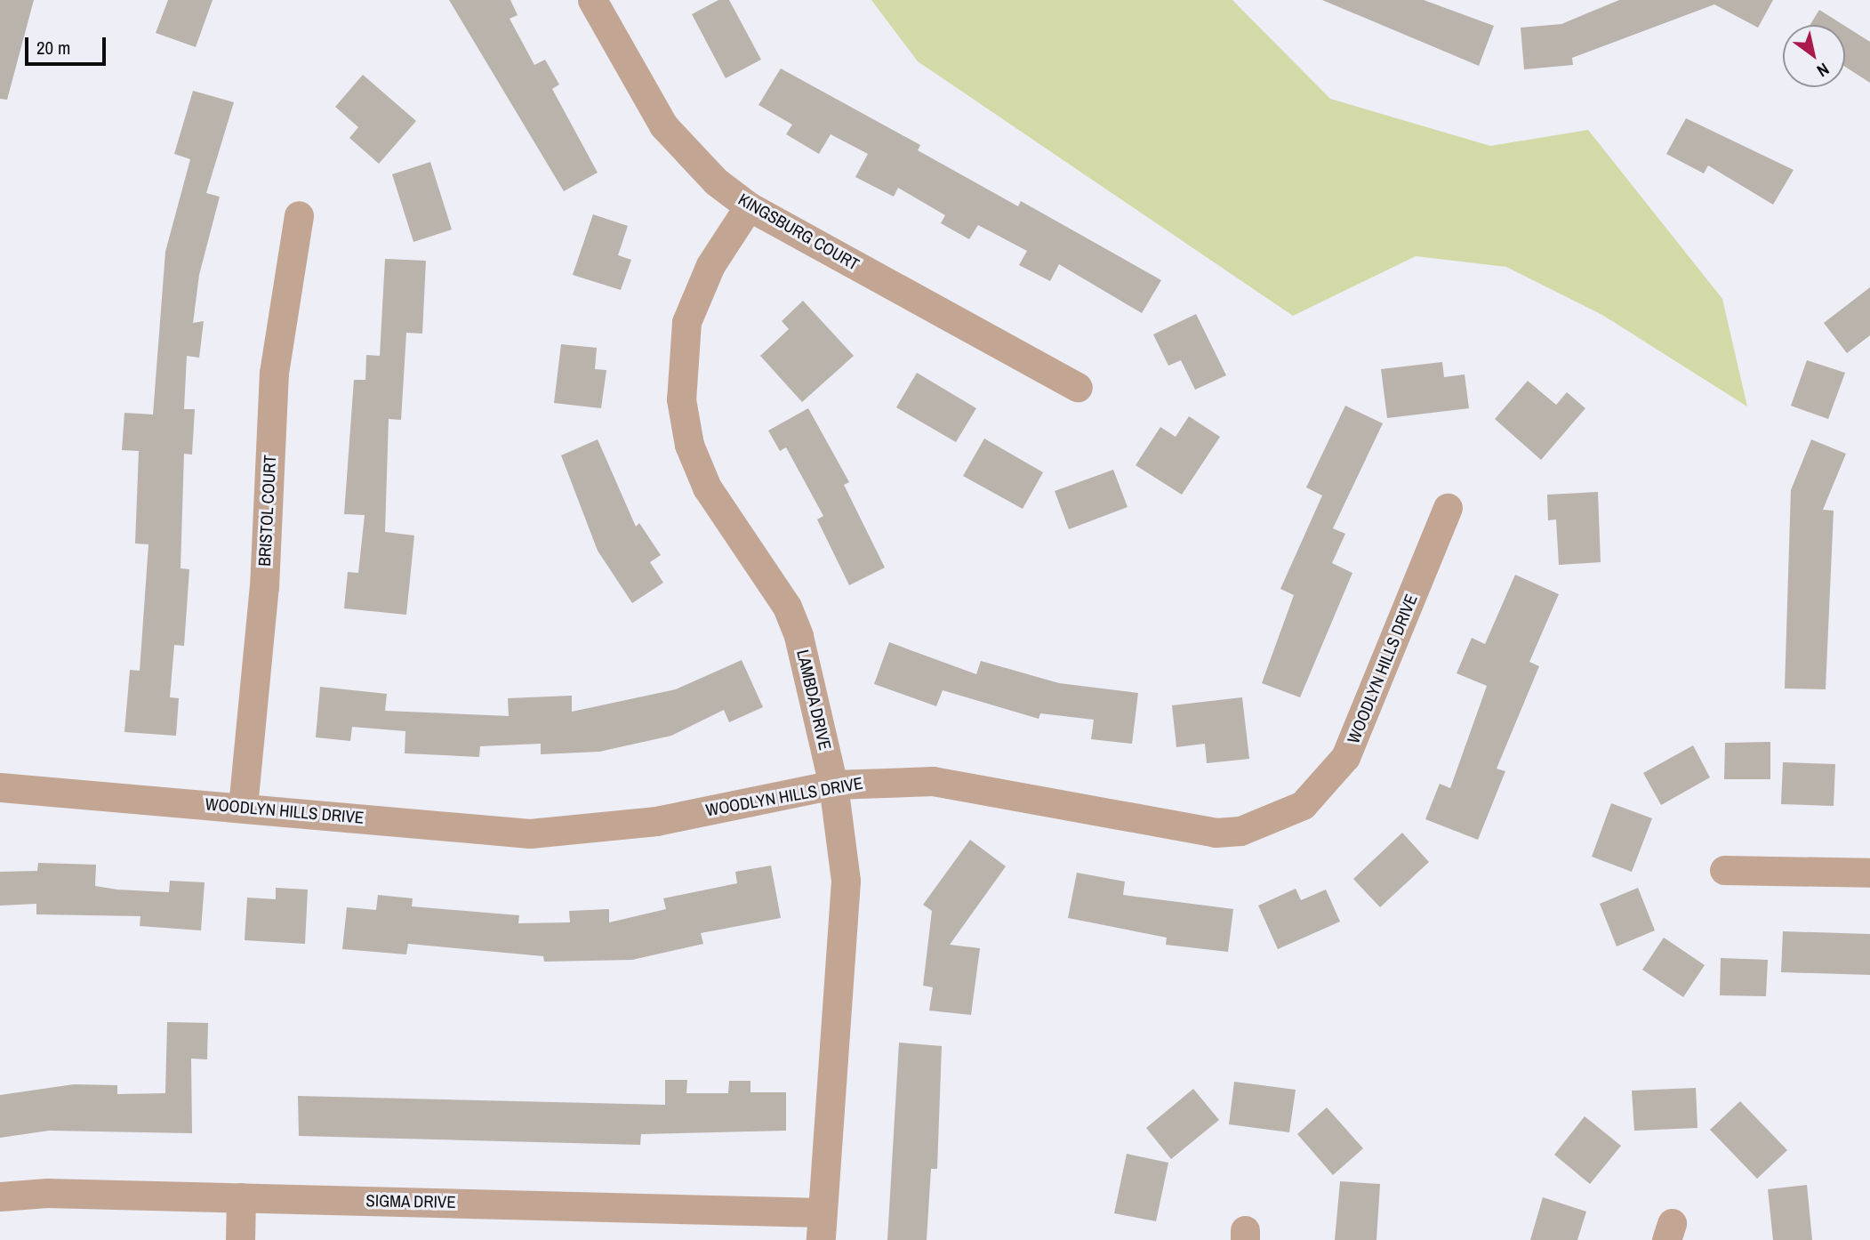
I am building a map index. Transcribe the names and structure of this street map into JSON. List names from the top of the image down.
{
  "streets": {
    "street": [
      "KINGSBURG COURT",
      "BRISTOL COURT",
      "WOODLYN HILLS DRIVE",
      "LAMBDA DRIVE",
      "SIGMA DRIVE"
    ]
  },
  "crossings": [
    ["KINGSBURG COURT", "LAMBDA DRIVE"],
    ["BRISTOL COURT", "WOODLYN HILLS DRIVE"],
    ["WOODLYN HILLS DRIVE", "LAMBDA DRIVE"],
    ["LAMBDA DRIVE", "SIGMA DRIVE"]
  ],
  "scale_bar": "20 m",
  "north": "bottom right"
}
